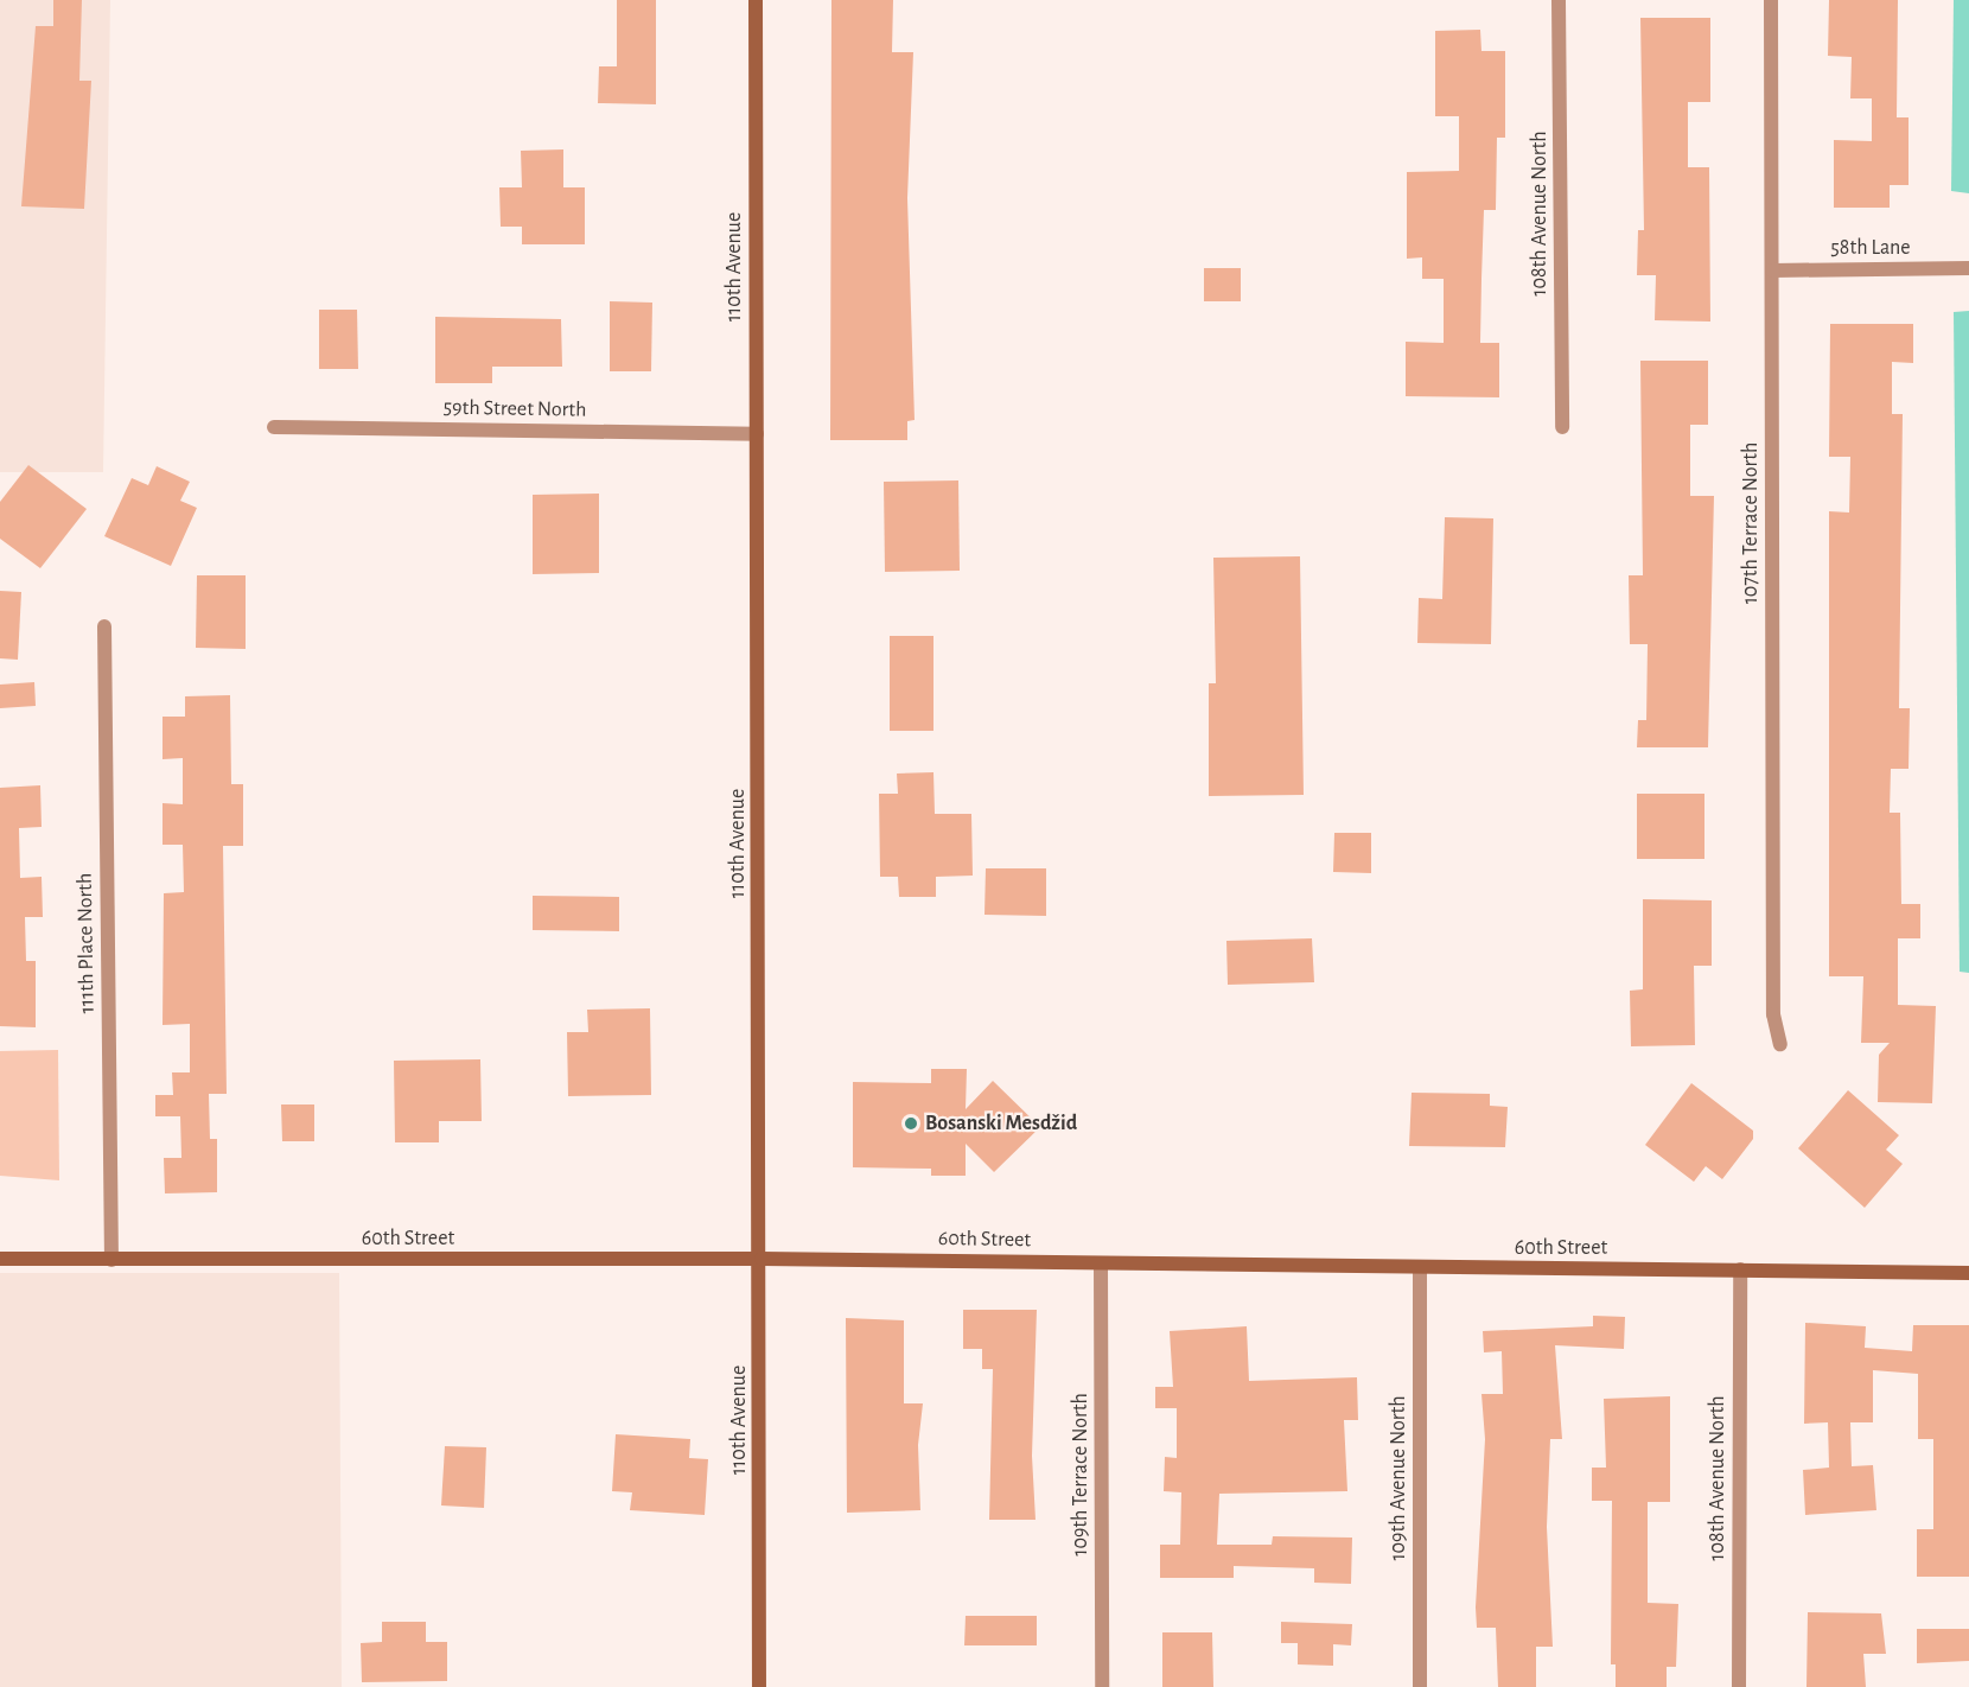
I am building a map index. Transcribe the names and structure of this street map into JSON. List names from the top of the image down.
{
  "streets": {
    "street": [
      "108th Avenue North",
      "58th Lane",
      "110th Avenue",
      "59th Street North",
      "107th Terrace North",
      "111th Place North",
      "60th Street",
      "109th Terrace North",
      "109th Avenue North"
    ]
  },
  "crossings": [
    ["108th Avenue North", "60th Street"],
    ["58th Lane", "107th Terrace North"],
    ["110th Avenue", "59th Street North"],
    ["110th Avenue", "60th Street"],
    ["111th Place North", "60th Street"],
    ["60th Street", "109th Terrace North"],
    ["60th Street", "109th Avenue North"]
  ],
  "places": ["Bosanski Mesdžid"]
}
